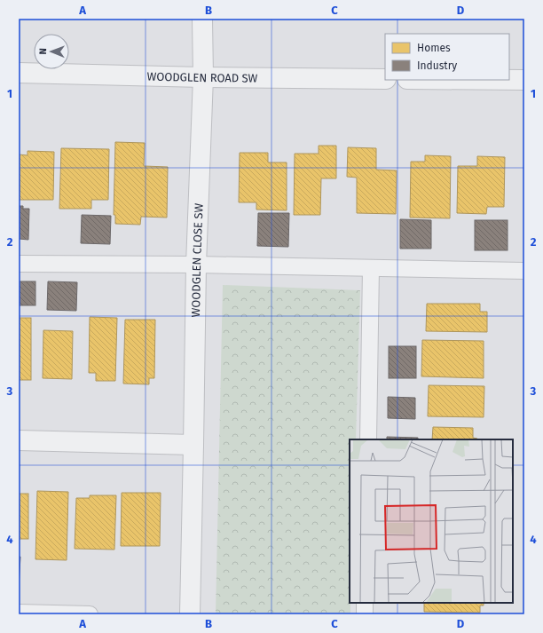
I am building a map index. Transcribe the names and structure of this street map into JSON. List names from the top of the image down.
{
  "streets": {
    "street": ["WOODGLEN ROAD SW", "WOODGLEN CLOSE SW"]
  },
  "crossings": [
    ["WOODGLEN ROAD SW", "WOODGLEN CLOSE SW"]
  ],
  "legend": ["Homes", "Industry"],
  "north": "left",
  "grid": {
    "columns": [
      "A",
      "B",
      "C",
      "D"
    ],
    "rows": [
      "1",
      "2",
      "3",
      "4"
    ]
  }
}
